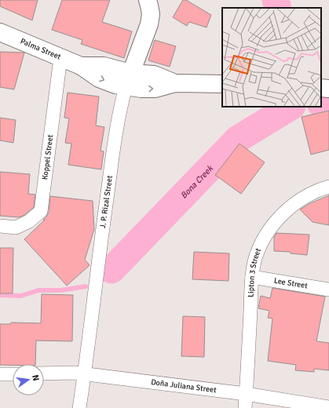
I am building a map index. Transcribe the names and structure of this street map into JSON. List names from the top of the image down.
{
  "streets": {
    "street": [
      "Palma Street",
      "Koppel Street",
      "J. P. Rizal Street",
      "Lipton 3 Street",
      "Lee Street",
      "Doña Juliana Street"
    ]
  },
  "crossings": [
    ["Palma Street", "Koppel Street"],
    ["Palma Street", "J. P. Rizal Street"],
    ["J. P. Rizal Street", "Doña Juliana Street"],
    ["Lipton 3 Street", "Lee Street"],
    ["Lipton 3 Street", "Doña Juliana Street"]
  ],
  "water": ["Bona Creek"],
  "north": "right"
}
